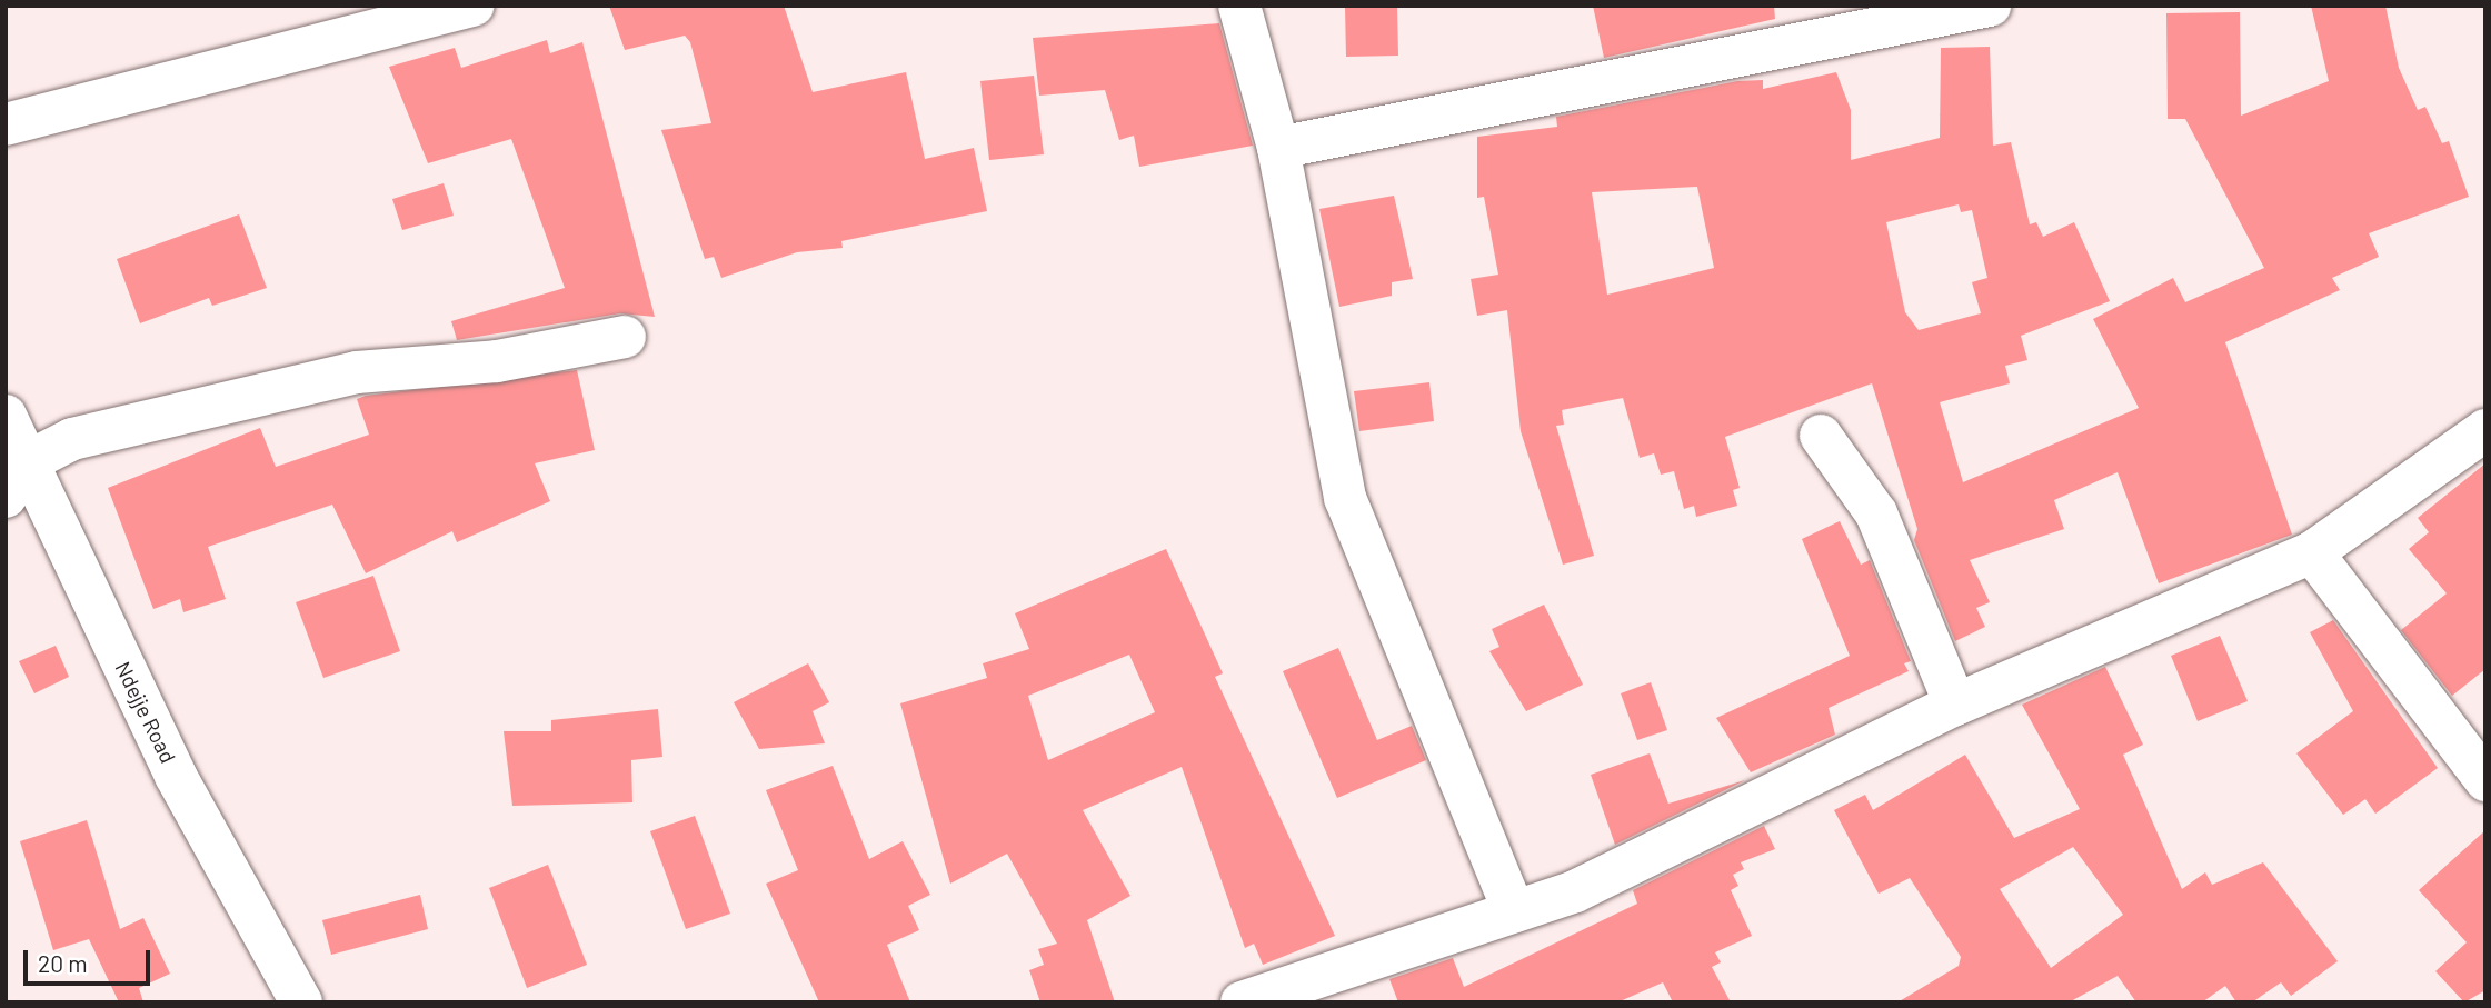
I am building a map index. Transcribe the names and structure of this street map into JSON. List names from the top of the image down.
{
  "streets": {
    "street": ["Ndejje Road"]
  },
  "scale_bar": "20 m"
}
